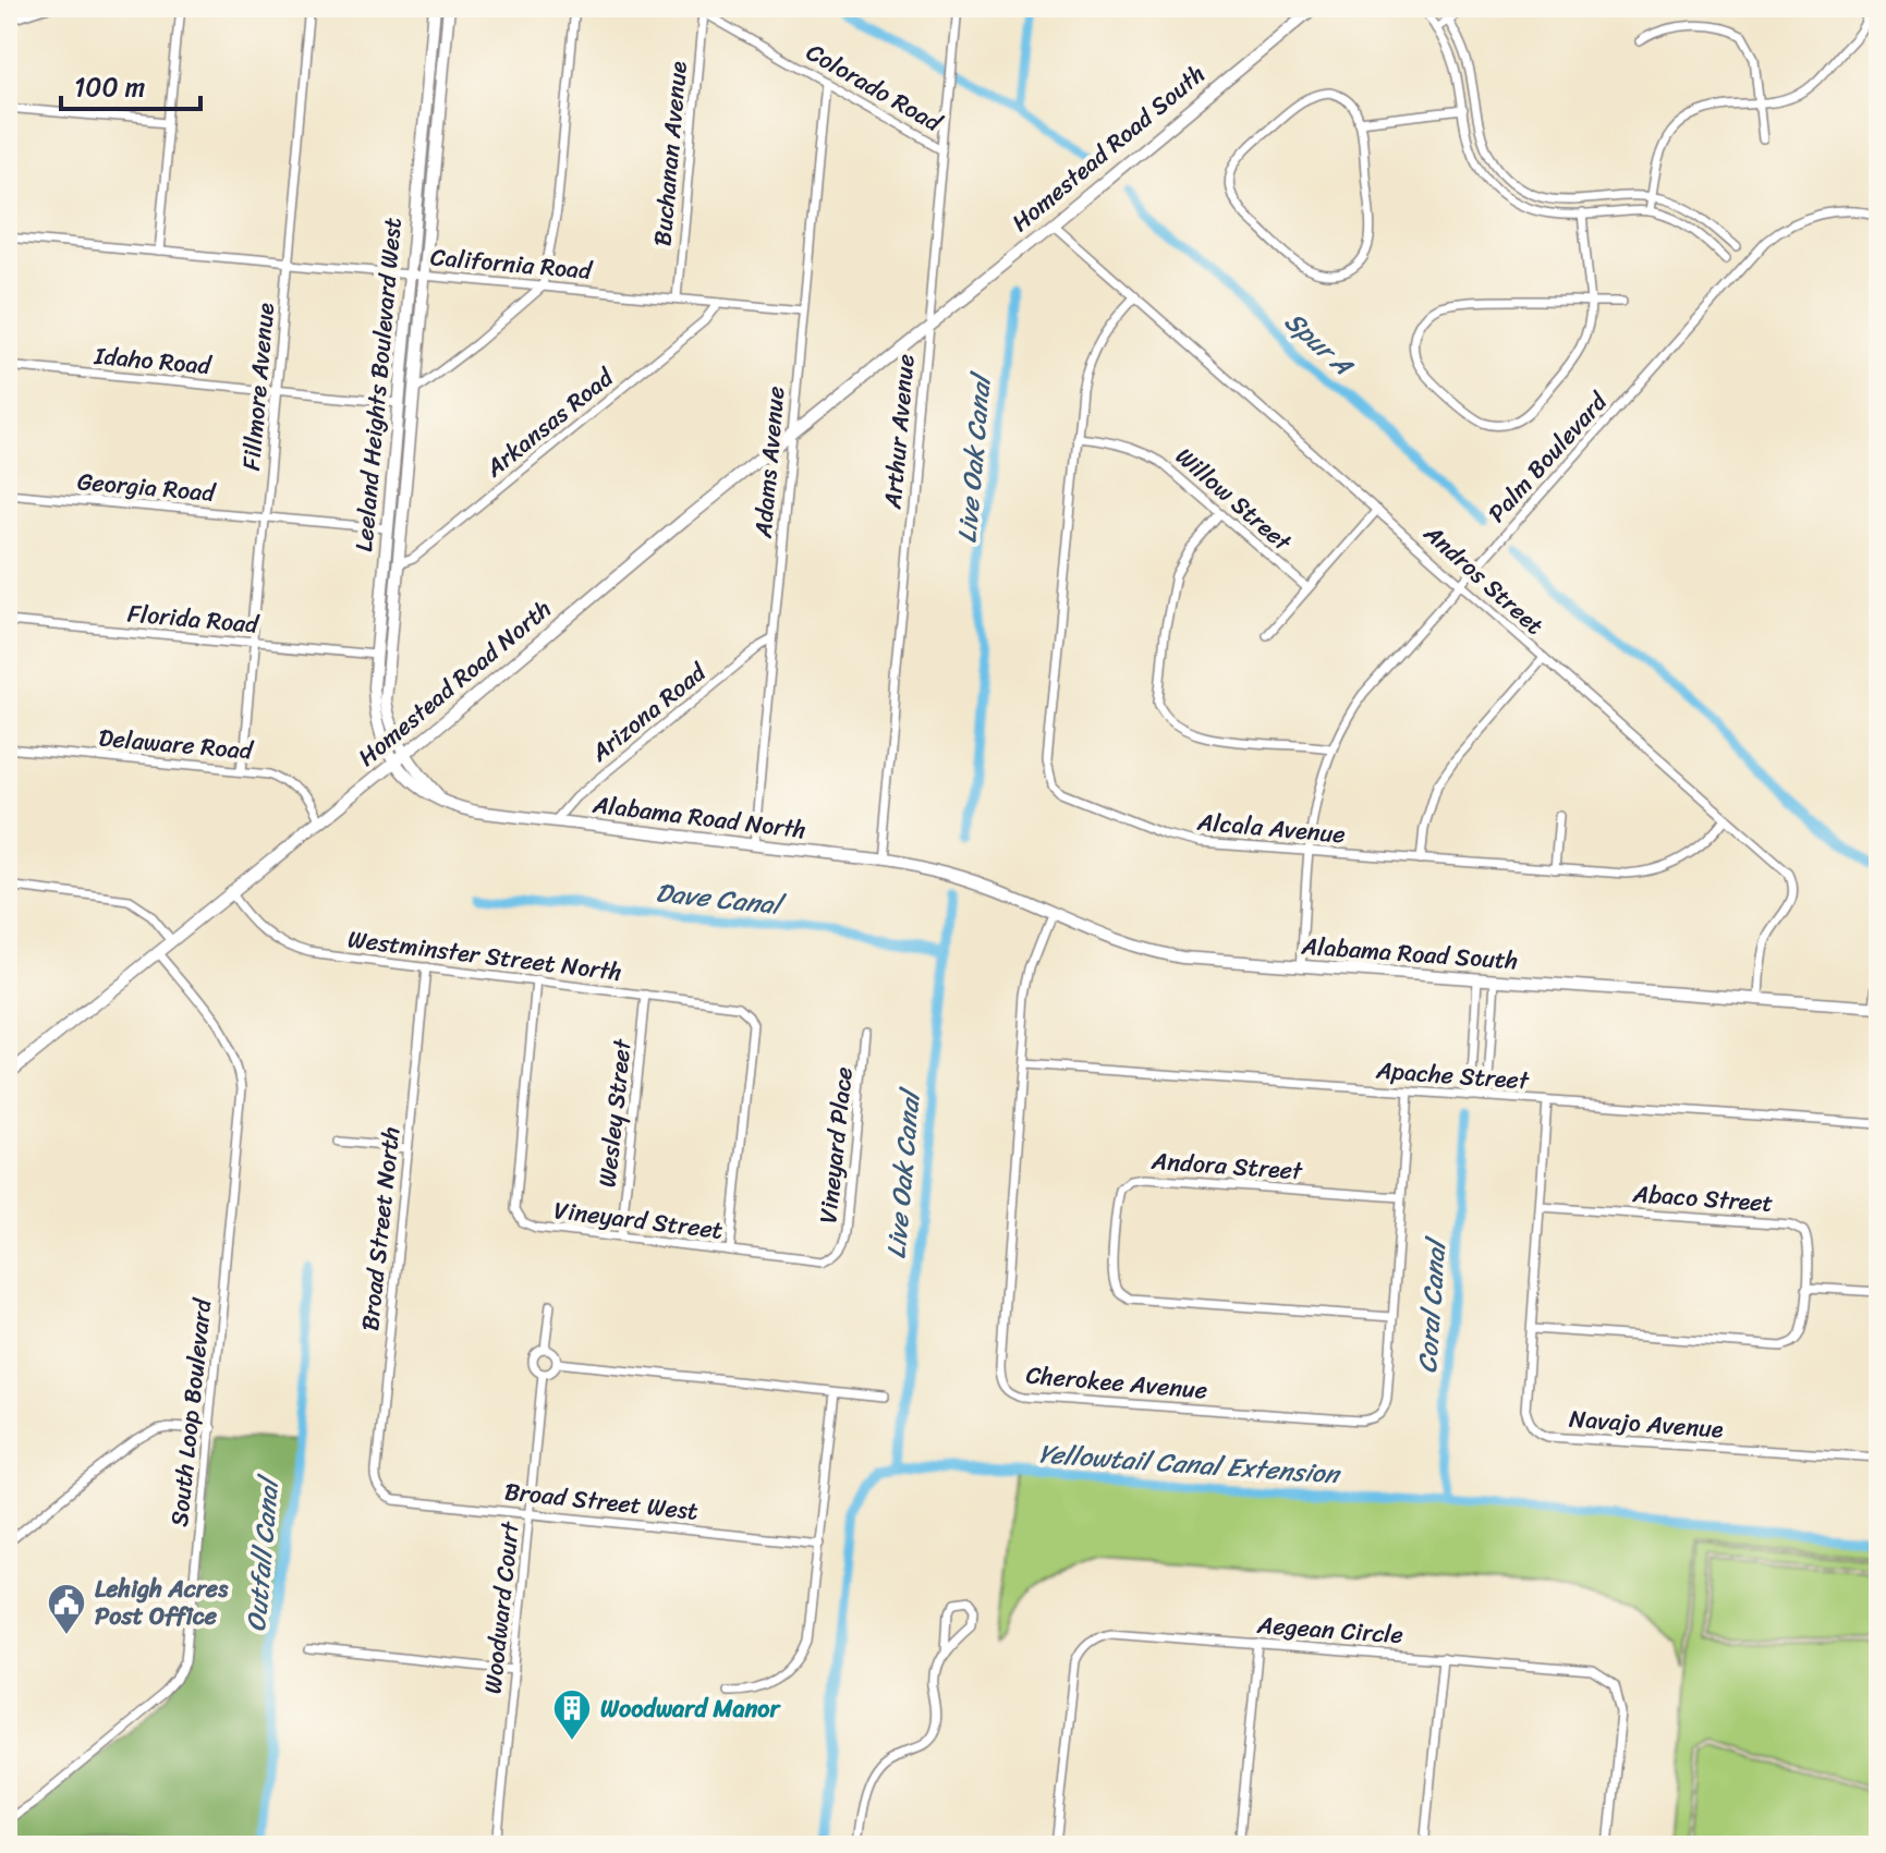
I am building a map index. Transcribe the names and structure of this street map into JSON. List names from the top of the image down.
{
  "streets": {
    "main road": [
      "Homestead Road South",
      "Leeland Heights Boulevard West",
      "Homestead Road North",
      "Alabama Road North",
      "Alabama Road South"
    ],
    "street": [
      "Colorado Road",
      "Buchanan Avenue",
      "California Road",
      "Idaho Road",
      "Fillmore Avenue",
      "Arkansas Road",
      "Arthur Avenue",
      "Palm Boulevard",
      "Adams Avenue",
      "Georgia Road",
      "Willow Street",
      "Andros Street",
      "Florida Road",
      "Arizona Road",
      "Delaware Road",
      "Alcala Avenue",
      "Westminster Street North",
      "Apache Street",
      "Wesley Street",
      "Vineyard Place",
      "Andora Street",
      "Abaco Street",
      "Vineyard Street",
      "Broad Street North",
      "Cherokee Avenue",
      "South Loop Boulevard",
      "Navajo Avenue",
      "Broad Street West",
      "Woodward Court",
      "Aegean Circle"
    ]
  },
  "crossings": [
    ["Colorado Road", "Buchanan Avenue"],
    ["Colorado Road", "Arthur Avenue"],
    ["Colorado Road", "Adams Avenue"],
    ["Homestead Road South", "Arthur Avenue"],
    ["Homestead Road South", "Andros Street"],
    ["Homestead Road South", "Homestead Road North"],
    ["Buchanan Avenue", "California Road"],
    ["California Road", "Leeland Heights Boulevard West"],
    ["California Road", "Fillmore Avenue"],
    ["California Road", "Arkansas Road"],
    ["California Road", "Adams Avenue"],
    ["Idaho Road", "Leeland Heights Boulevard West"],
    ["Idaho Road", "Fillmore Avenue"],
    ["Leeland Heights Boulevard West", "Arkansas Road"],
    ["Leeland Heights Boulevard West", "Georgia Road"],
    ["Leeland Heights Boulevard West", "Florida Road"],
    ["Leeland Heights Boulevard West", "Homestead Road North"],
    ["Leeland Heights Boulevard West", "Alabama Road North"],
    ["Fillmore Avenue", "Georgia Road"],
    ["Fillmore Avenue", "Florida Road"],
    ["Fillmore Avenue", "Delaware Road"],
    ["Arthur Avenue", "Homestead Road North"],
    ["Arthur Avenue", "Alabama Road North"],
    ["Palm Boulevard", "Andros Street"],
    ["Palm Boulevard", "Alcala Avenue"],
    ["Palm Boulevard", "Alabama Road South"],
    ["Adams Avenue", "Homestead Road North"],
    ["Adams Avenue", "Arizona Road"],
    ["Adams Avenue", "Alabama Road North"],
    ["Willow Street", "Alcala Avenue"],
    ["Andros Street", "Alcala Avenue"],
    ["Andros Street", "Alabama Road South"],
    ["Homestead Road North", "Delaware Road"],
    ["Homestead Road North", "Alabama Road North"],
    ["Homestead Road North", "Westminster Street North"],
    ["Homestead Road North", "South Loop Boulevard"],
    ["Arizona Road", "Alabama Road North"],
    ["Alabama Road North", "Alabama Road South"],
    ["Alabama Road South", "Cherokee Avenue"],
    ["Westminster Street North", "Wesley Street"],
    ["Westminster Street North", "Vineyard Street"],
    ["Westminster Street North", "Broad Street North"],
    ["Apache Street", "Cherokee Avenue"],
    ["Apache Street", "Navajo Avenue"],
    ["Wesley Street", "Vineyard Street"],
    ["Vineyard Place", "Vineyard Street"],
    ["Andora Street", "Cherokee Avenue"],
    ["Abaco Street", "Navajo Avenue"],
    ["Broad Street North", "Broad Street West"],
    ["Broad Street West", "Woodward Court"]
  ],
  "water": [
    "Spur A",
    "Live Oak Canal",
    "Dave Canal",
    "Coral Canal",
    "Yellowtail Canal Extension",
    "Outfall Canal"
  ],
  "places": {
    "public building": ["Lehigh Acres Post Office"],
    "building": ["Woodward Manor"]
  },
  "scale_bar": "100 m"
}
